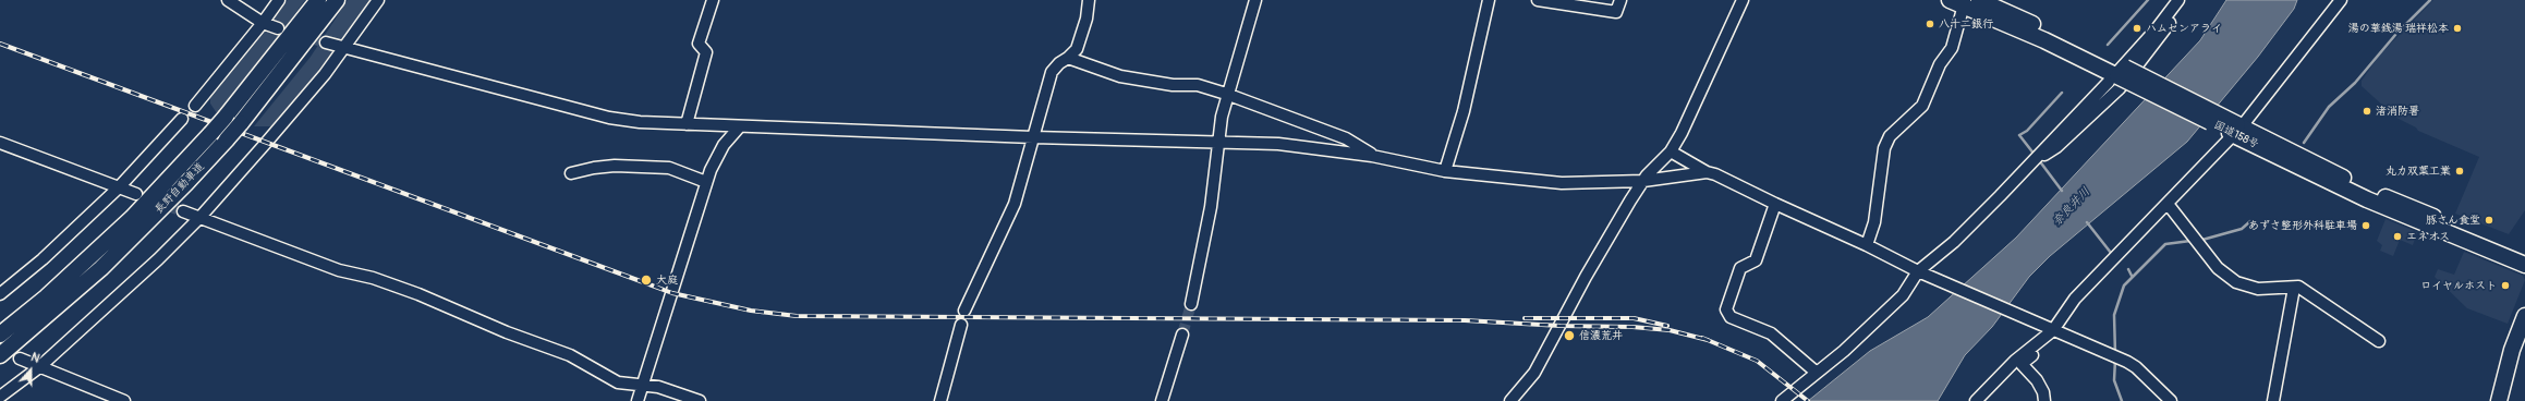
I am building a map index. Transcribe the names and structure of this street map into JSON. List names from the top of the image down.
{
  "streets": {
    "highway": ["国道158号", "長野自動車道"]
  },
  "water": ["奈良井川"],
  "places": [
    "八十二銀行",
    "ハムセンアライ",
    "湯の華銭湯 瑞祥松本",
    "渚消防署",
    "丸カ双葉工業",
    "豚さん食堂",
    "あずさ整形外科駐車場",
    "エネオス",
    "大庭",
    "ロイヤルホスト",
    "信濃荒井"
  ],
  "north": "top"
}
